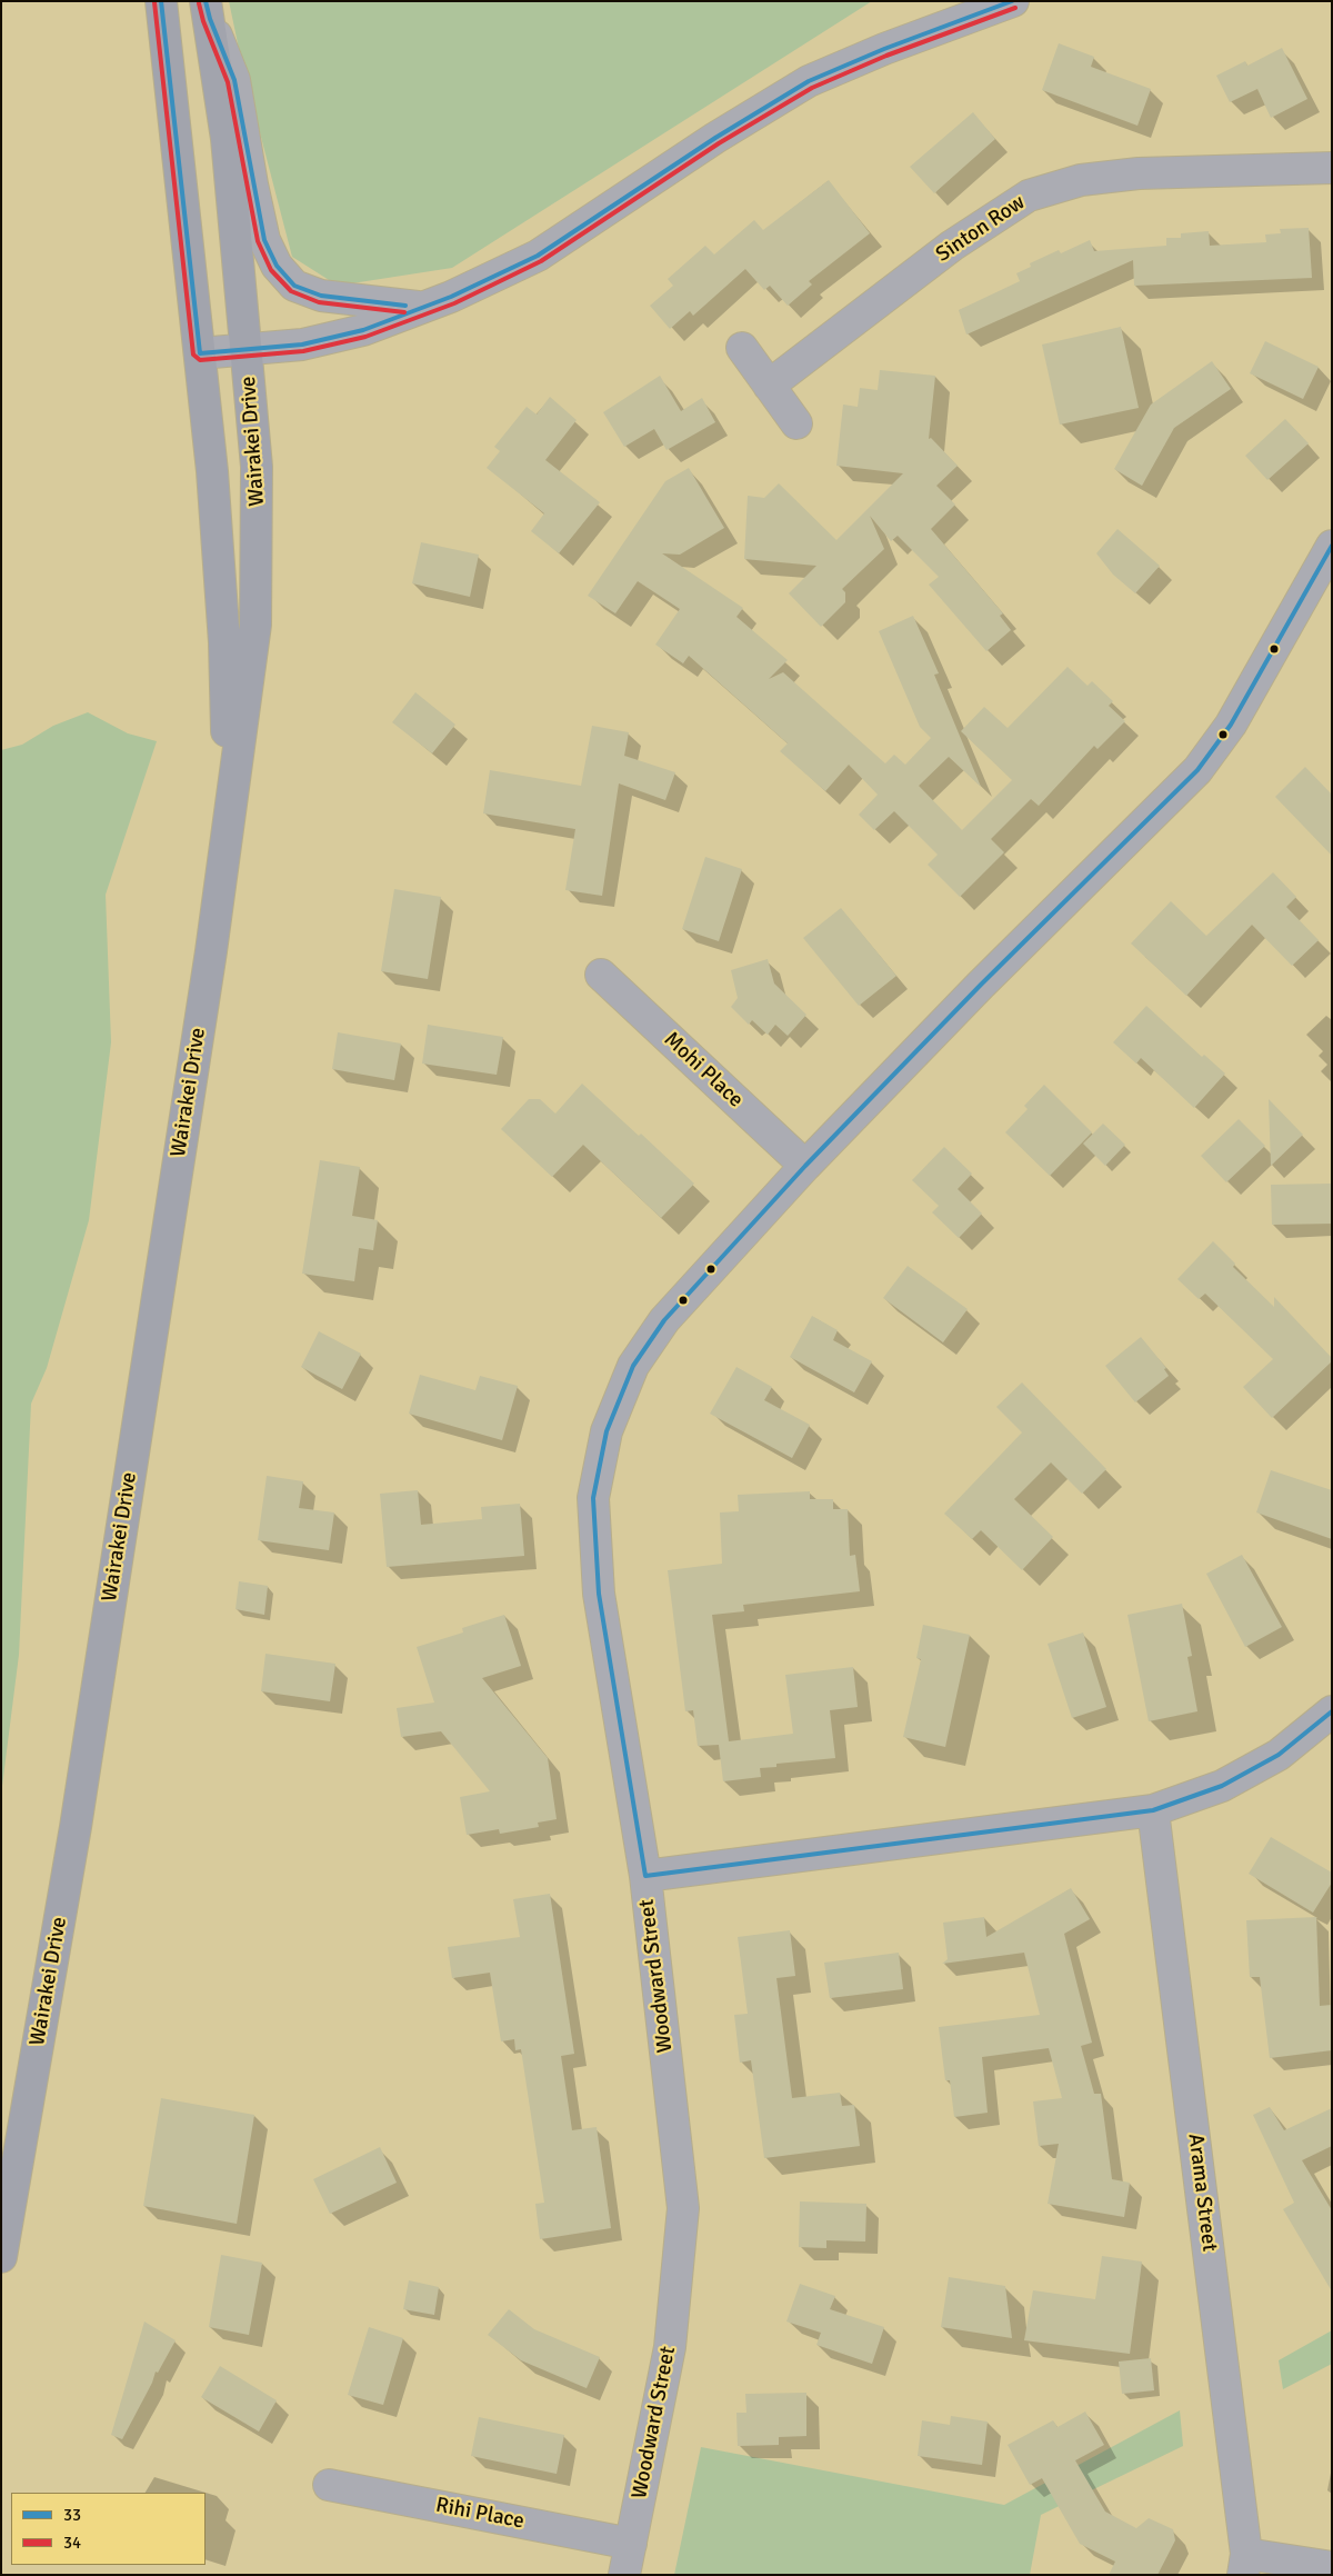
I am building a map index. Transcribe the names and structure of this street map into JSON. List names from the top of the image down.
{
  "streets": {
    "main road": ["Wairakei Drive"],
    "street": [
      "Sinton Row",
      "Mohi Place",
      "Woodward Street",
      "Arama Street",
      "Rihi Place"
    ]
  },
  "crossings": [
    ["Mohi Place", "Woodward Street"],
    ["Woodward Street", "Rihi Place"]
  ],
  "lines": ["transit line 33", "transit line 34"],
  "legend": ["33", "34"]
}
